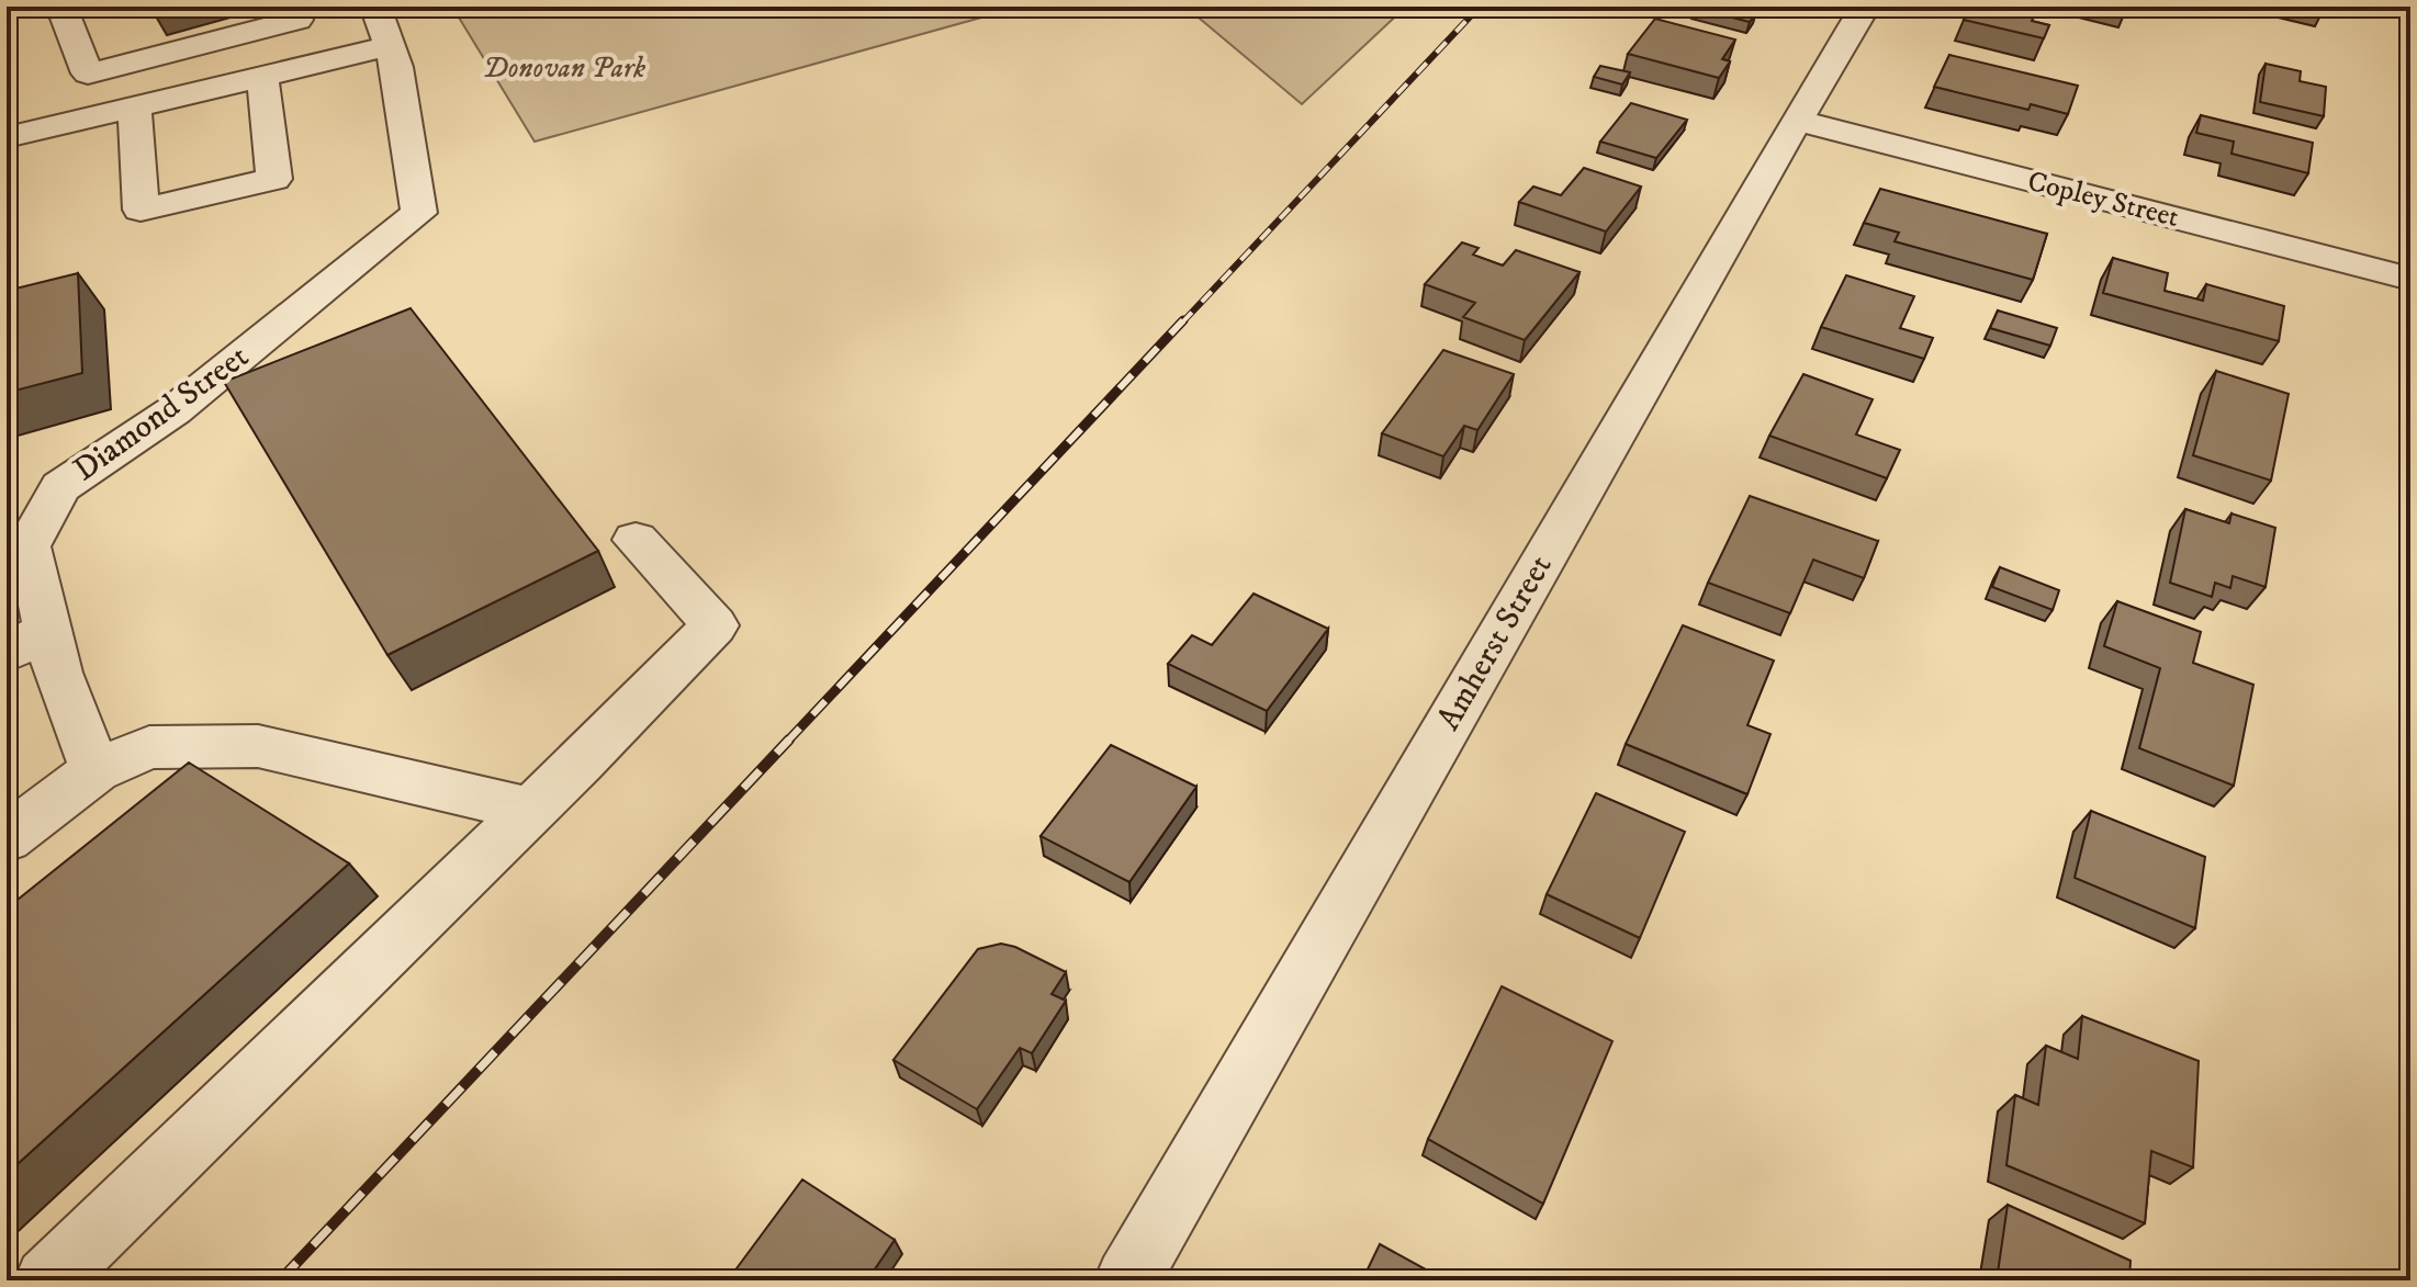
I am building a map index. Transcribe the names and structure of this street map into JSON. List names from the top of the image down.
{
  "streets": {
    "street": ["Copley Street", "Diamond Street", "Amherst Street"]
  },
  "crossings": [
    ["Copley Street", "Amherst Street"]
  ],
  "parks": ["Donovan Park"]
}
